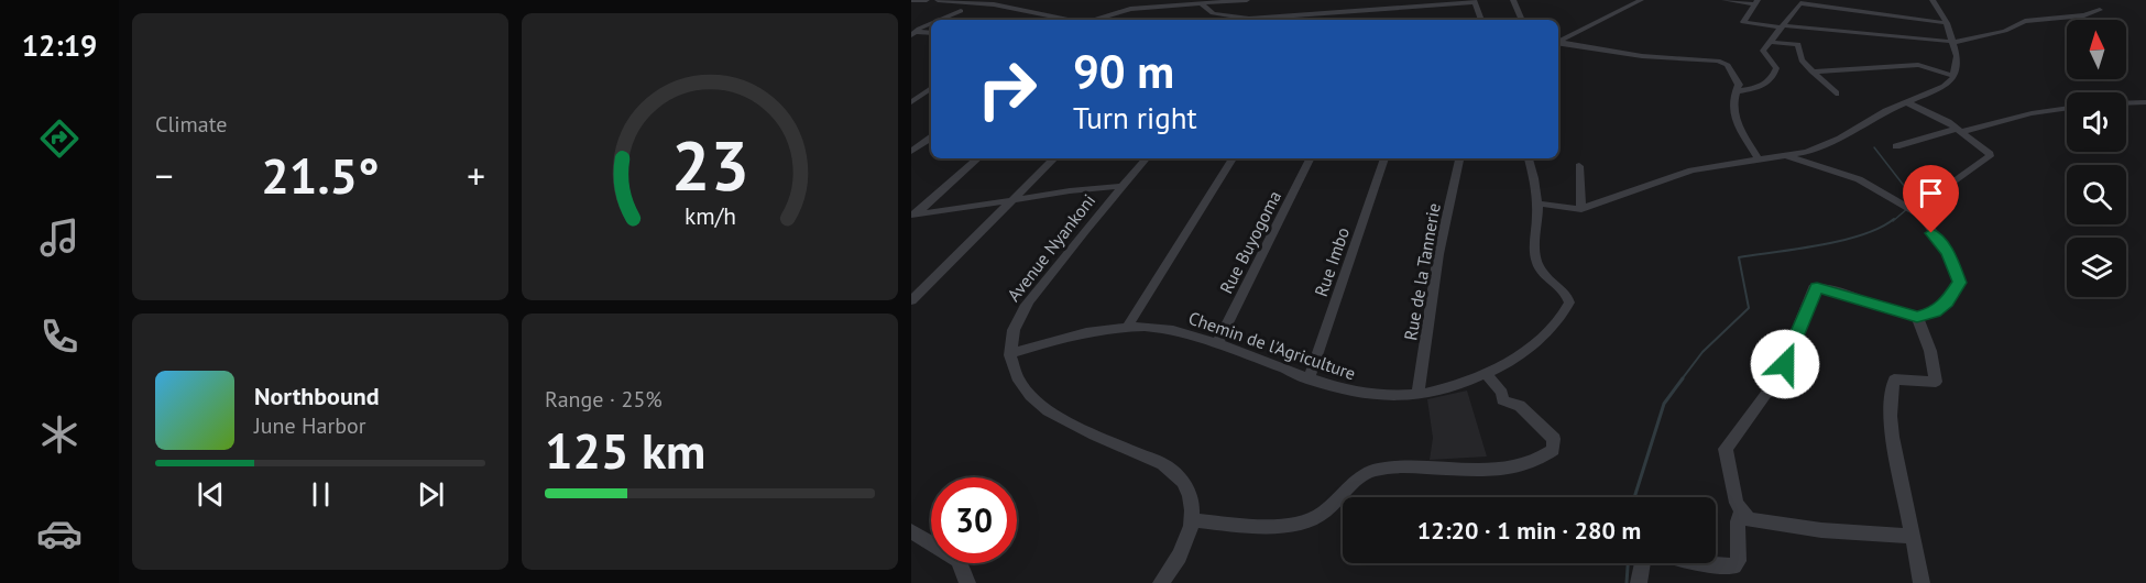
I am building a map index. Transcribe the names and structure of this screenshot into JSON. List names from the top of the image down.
{
  "streets": {
    "street": [
      "Rue Buyogoma",
      "Avenue Nyankoni",
      "Rue Imbo",
      "Rue de la Tannerie",
      "Chemin de l'Agriculture"
    ]
  },
  "crossings": [
    ["Rue Buyogoma", "Chemin de l'Agriculture"],
    ["Avenue Nyankoni", "Chemin de l'Agriculture"],
    ["Rue Imbo", "Chemin de l'Agriculture"],
    ["Rue de la Tannerie", "Chemin de l'Agriculture"]
  ],
  "north": "top",
  "page": {
    "tabs": "12:19",
    "tile": [
      "Climate",
      ["Range · 25%", "125 km"]
    ],
    "turn": ["90 m", "Turn right"],
    "heat": ["−", "21.5°", "+"],
    "song": ["Northbound", "June Harbor"],
    "limit": "30",
    "trip": "12:20 · 1 min · 280 m",
    "gauge": ["23", "km/h"]
  }
}
